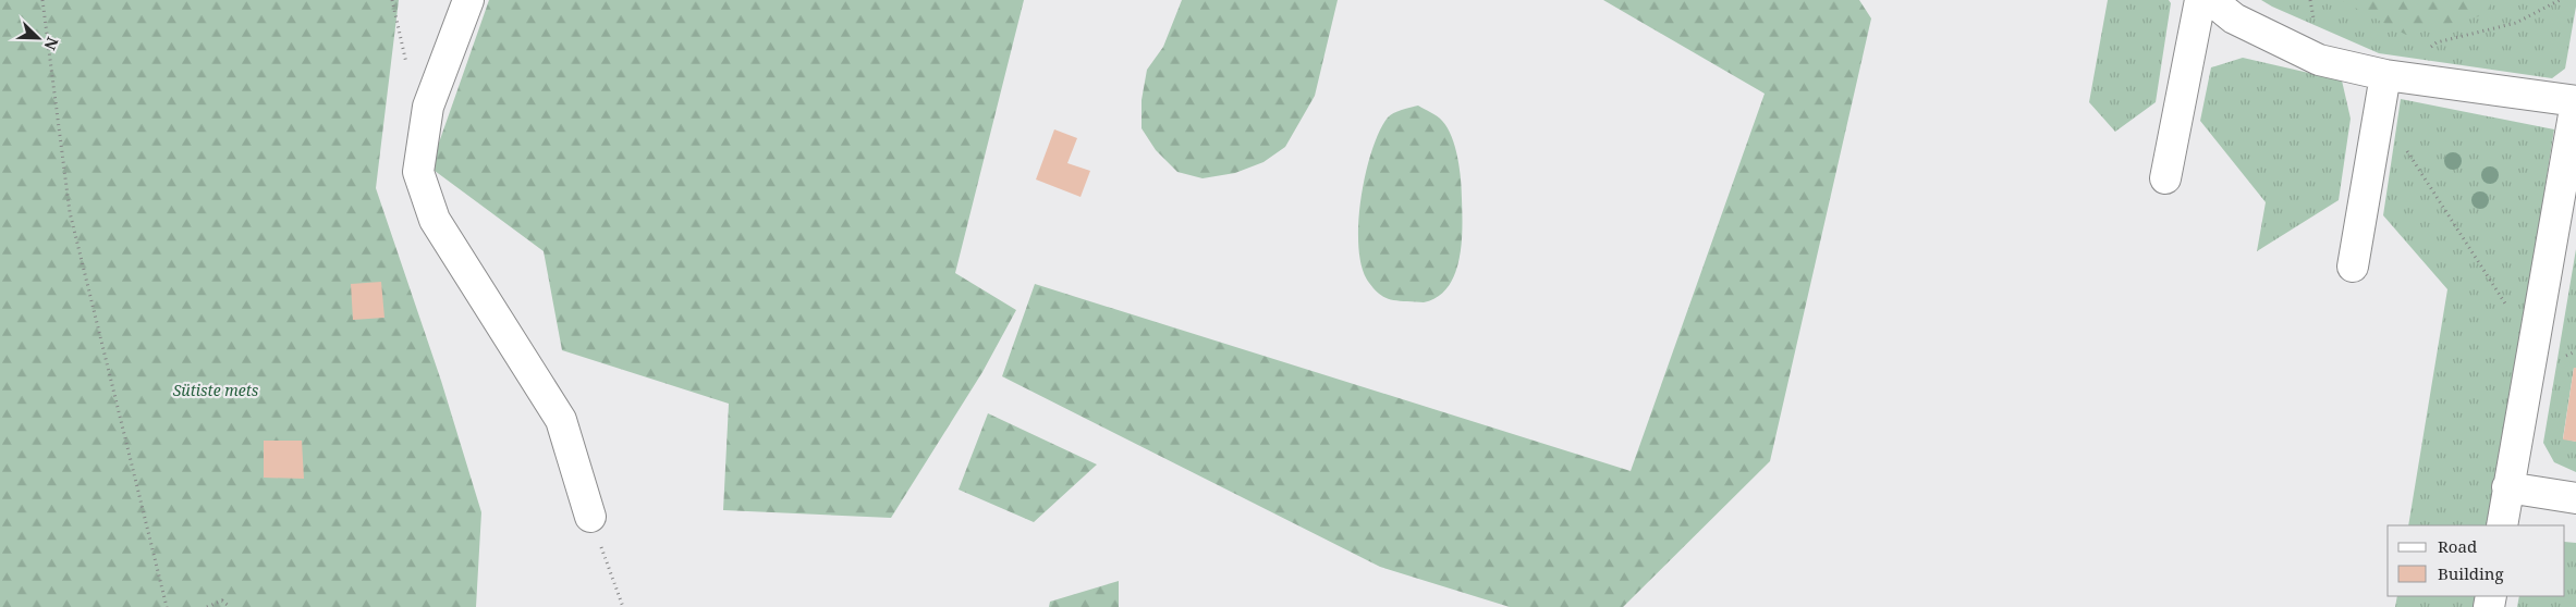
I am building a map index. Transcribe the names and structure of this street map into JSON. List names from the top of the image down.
{
  "parks": ["Sütiste mets"],
  "legend": ["Road", "Building"],
  "north": "bottom right"
}
